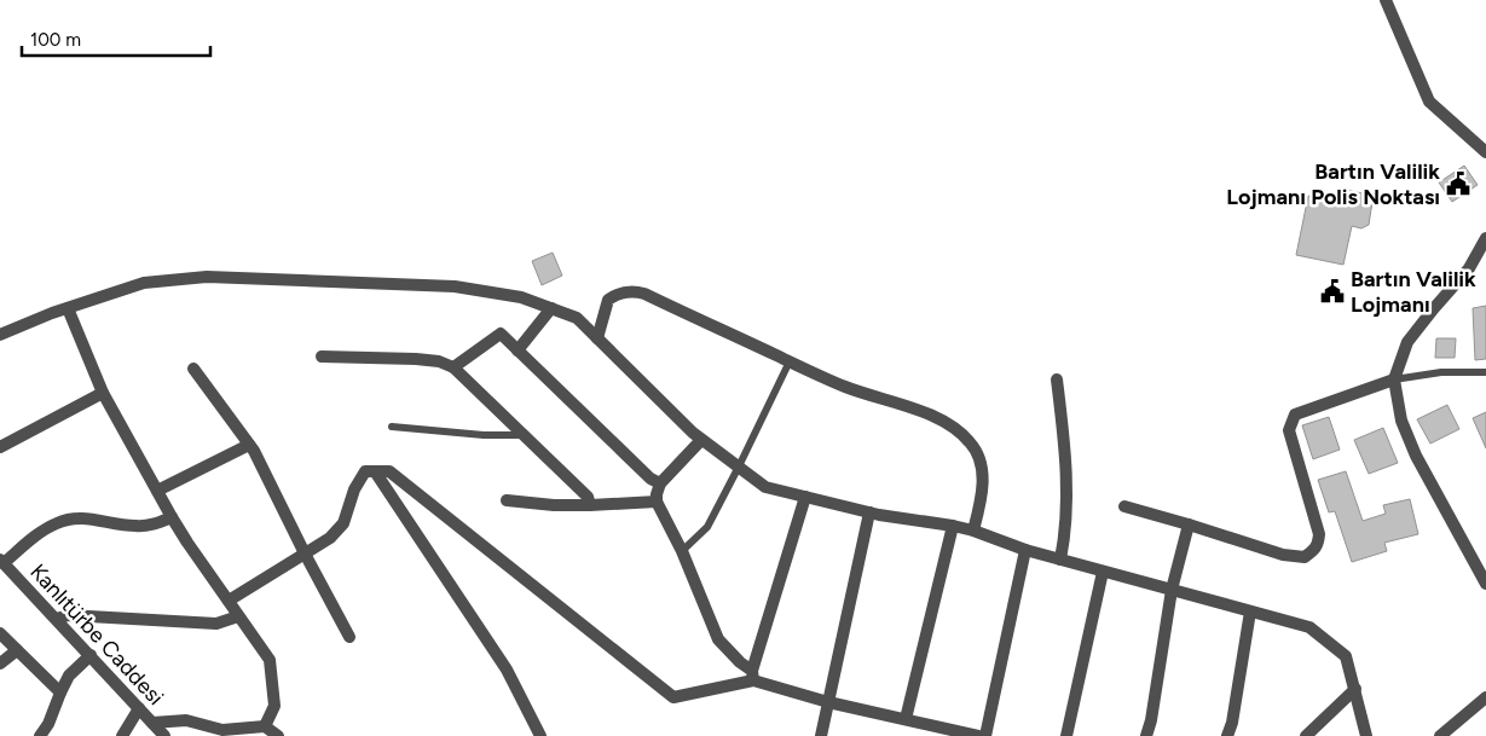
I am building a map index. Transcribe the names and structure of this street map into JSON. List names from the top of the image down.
{
  "streets": {
    "street": ["Kanlıtürbe Caddesi"]
  },
  "places": {
    "public building": ["Bartın Valilik Lojmanı Polis Noktası", "Bartın Valilik Lojmanı"]
  },
  "scale_bar": "100 m"
}
